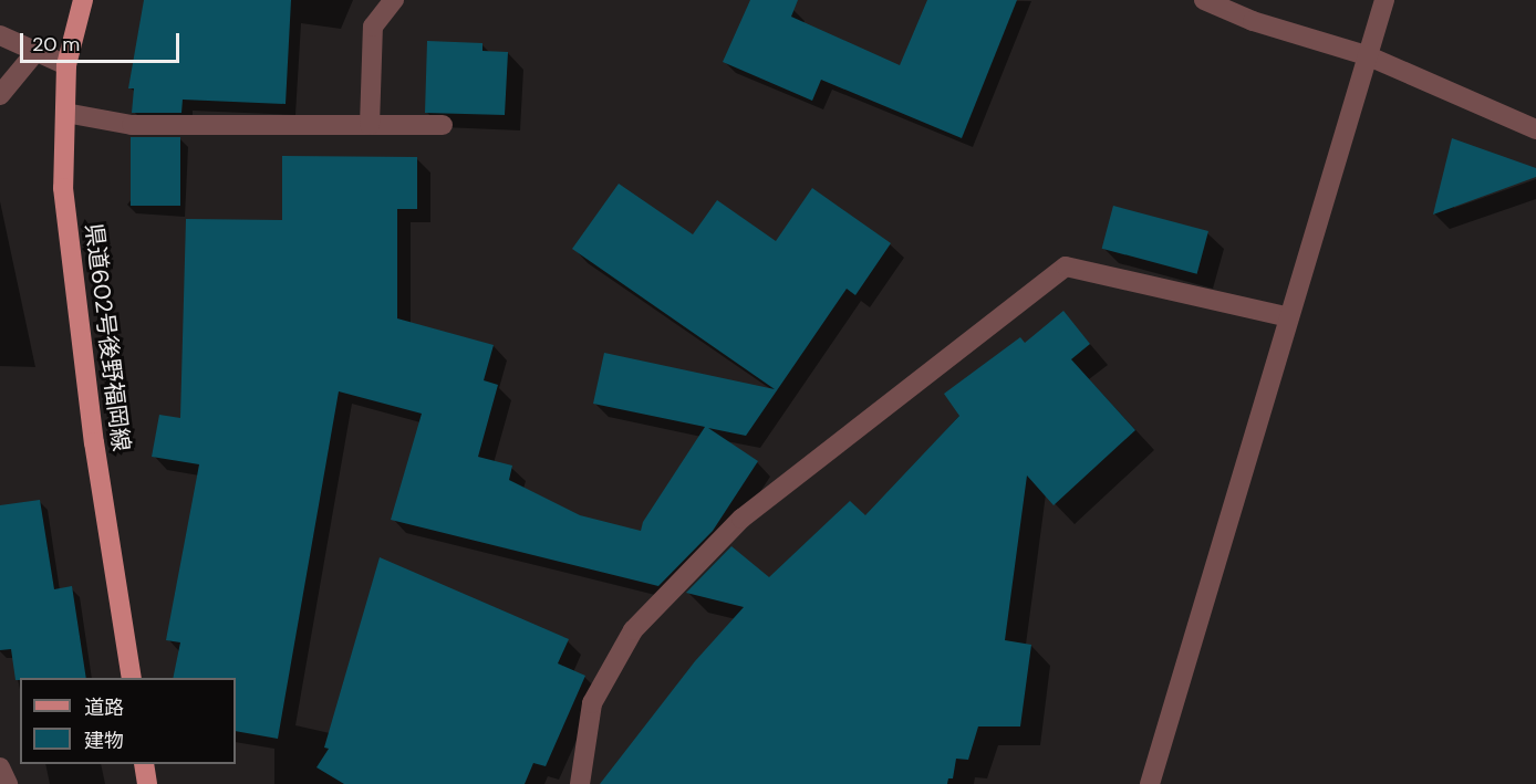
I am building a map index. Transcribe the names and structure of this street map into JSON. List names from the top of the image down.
{
  "streets": {
    "main road": ["県道602号後野福岡線"]
  },
  "legend": ["道路", "建物"],
  "scale_bar": "20 m"
}
